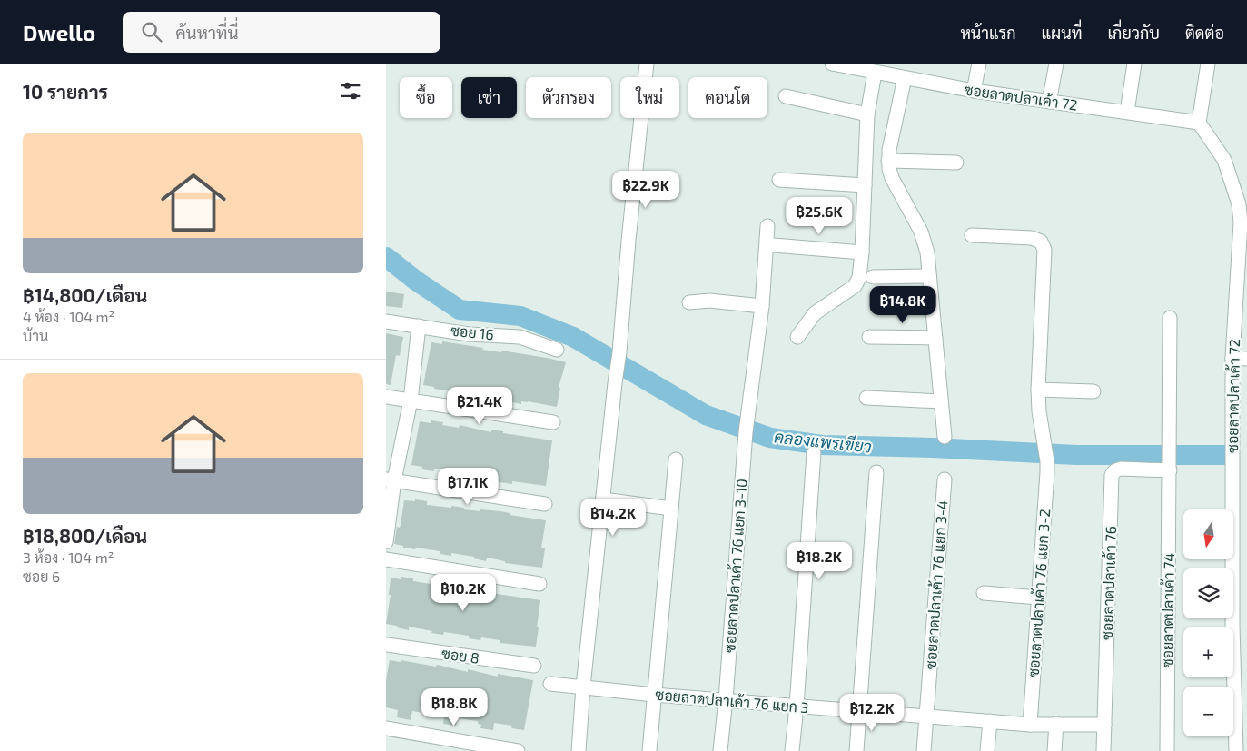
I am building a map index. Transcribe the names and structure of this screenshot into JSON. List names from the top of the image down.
{
  "streets": {
    "street": [
      "ซอยลาดปลาเค้า 72",
      "ซอย 16",
      "ซอยลาดปลาเค้า 76 แยก 3-10",
      "ซอยลาดปลาเค้า 76",
      "ซอยลาดปลาเค้า 76 แยก 3-4",
      "ซอยลาดปลาเค้า 76 แยก 3-2",
      "ซอยลาดปลาเค้า 74",
      "ซอย 8",
      "ซอยลาดปลาเค้า 76 แยก 3"
    ]
  },
  "crossings": [
    ["ซอยลาดปลาเค้า 76 แยก 3-10", "ซอยลาดปลาเค้า 76 แยก 3"],
    ["ซอยลาดปลาเค้า 76", "ซอยลาดปลาเค้า 74"],
    ["ซอยลาดปลาเค้า 76", "ซอยลาดปลาเค้า 76 แยก 3"],
    ["ซอยลาดปลาเค้า 76 แยก 3-4", "ซอยลาดปลาเค้า 76 แยก 3"],
    ["ซอยลาดปลาเค้า 76 แยก 3-2", "ซอยลาดปลาเค้า 76 แยก 3"]
  ],
  "water": ["คลองแพรเขียว"],
  "north": "bottom",
  "page": {
    "header": "Dwello",
    "search": "ค้นหาที่นี่",
    "nav": [
      "หน้าแรก",
      "แผนที่",
      "เกี่ยวกับ",
      "ติดต่อ"
    ],
    "heading": "10 รายการ",
    "chip": [
      "ซื้อ",
      "เช่า",
      "ตัวกรอง",
      "ใหม่",
      "คอนโด"
    ],
    "list": [
      {
        "name": "฿14,800/เดือน",
        "note": "4 ห้อง · 104 m² · บ้าน"
      },
      {
        "name": "฿18,800/เดือน",
        "note": "3 ห้อง · 104 m² · ซอย 6"
      }
    ],
    "price": [
      "฿22.9K",
      "฿25.6K",
      "฿14.8K",
      "฿21.4K",
      "฿17.1K",
      "฿14.2K",
      "฿18.2K",
      "฿10.2K",
      "฿18.8K",
      "฿12.2K"
    ],
    "map_buttons": ["+", "−"]
  }
}
